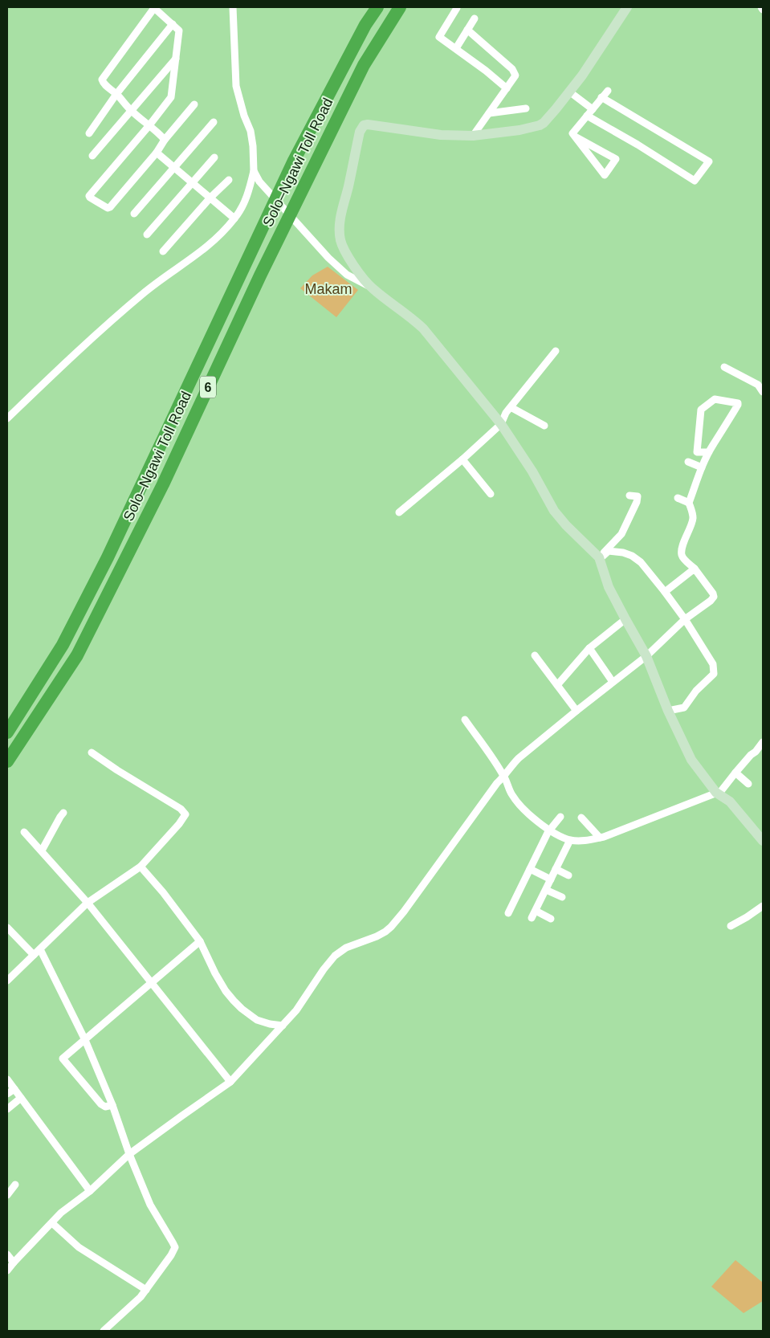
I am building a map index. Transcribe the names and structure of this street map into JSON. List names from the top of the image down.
{
  "streets": {
    "highway": ["Solo–Ngawi Toll Road", "6"]
  },
  "parks": ["Makam"]
}
